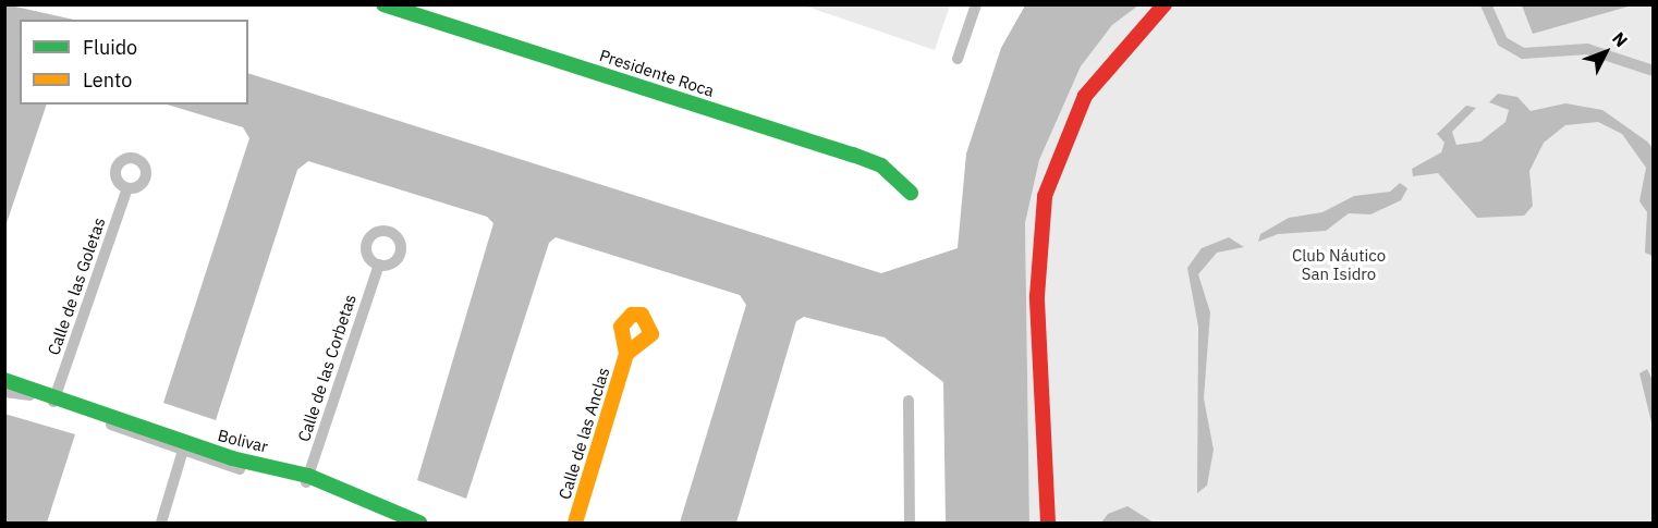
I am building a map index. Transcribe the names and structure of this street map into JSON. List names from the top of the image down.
{
  "streets": {
    "street": [
      "Presidente Roca",
      "Calle de las Goletas",
      "Calle de las Corbetas",
      "Calle de las Anclas",
      "Bolivar"
    ]
  },
  "crossings": [
    ["Calle de las Goletas", "Bolivar"],
    ["Calle de las Corbetas", "Bolivar"]
  ],
  "parks": ["Club Náutico San Isidro"],
  "legend": ["Fluido", "Lento"],
  "north": "top right"
}
